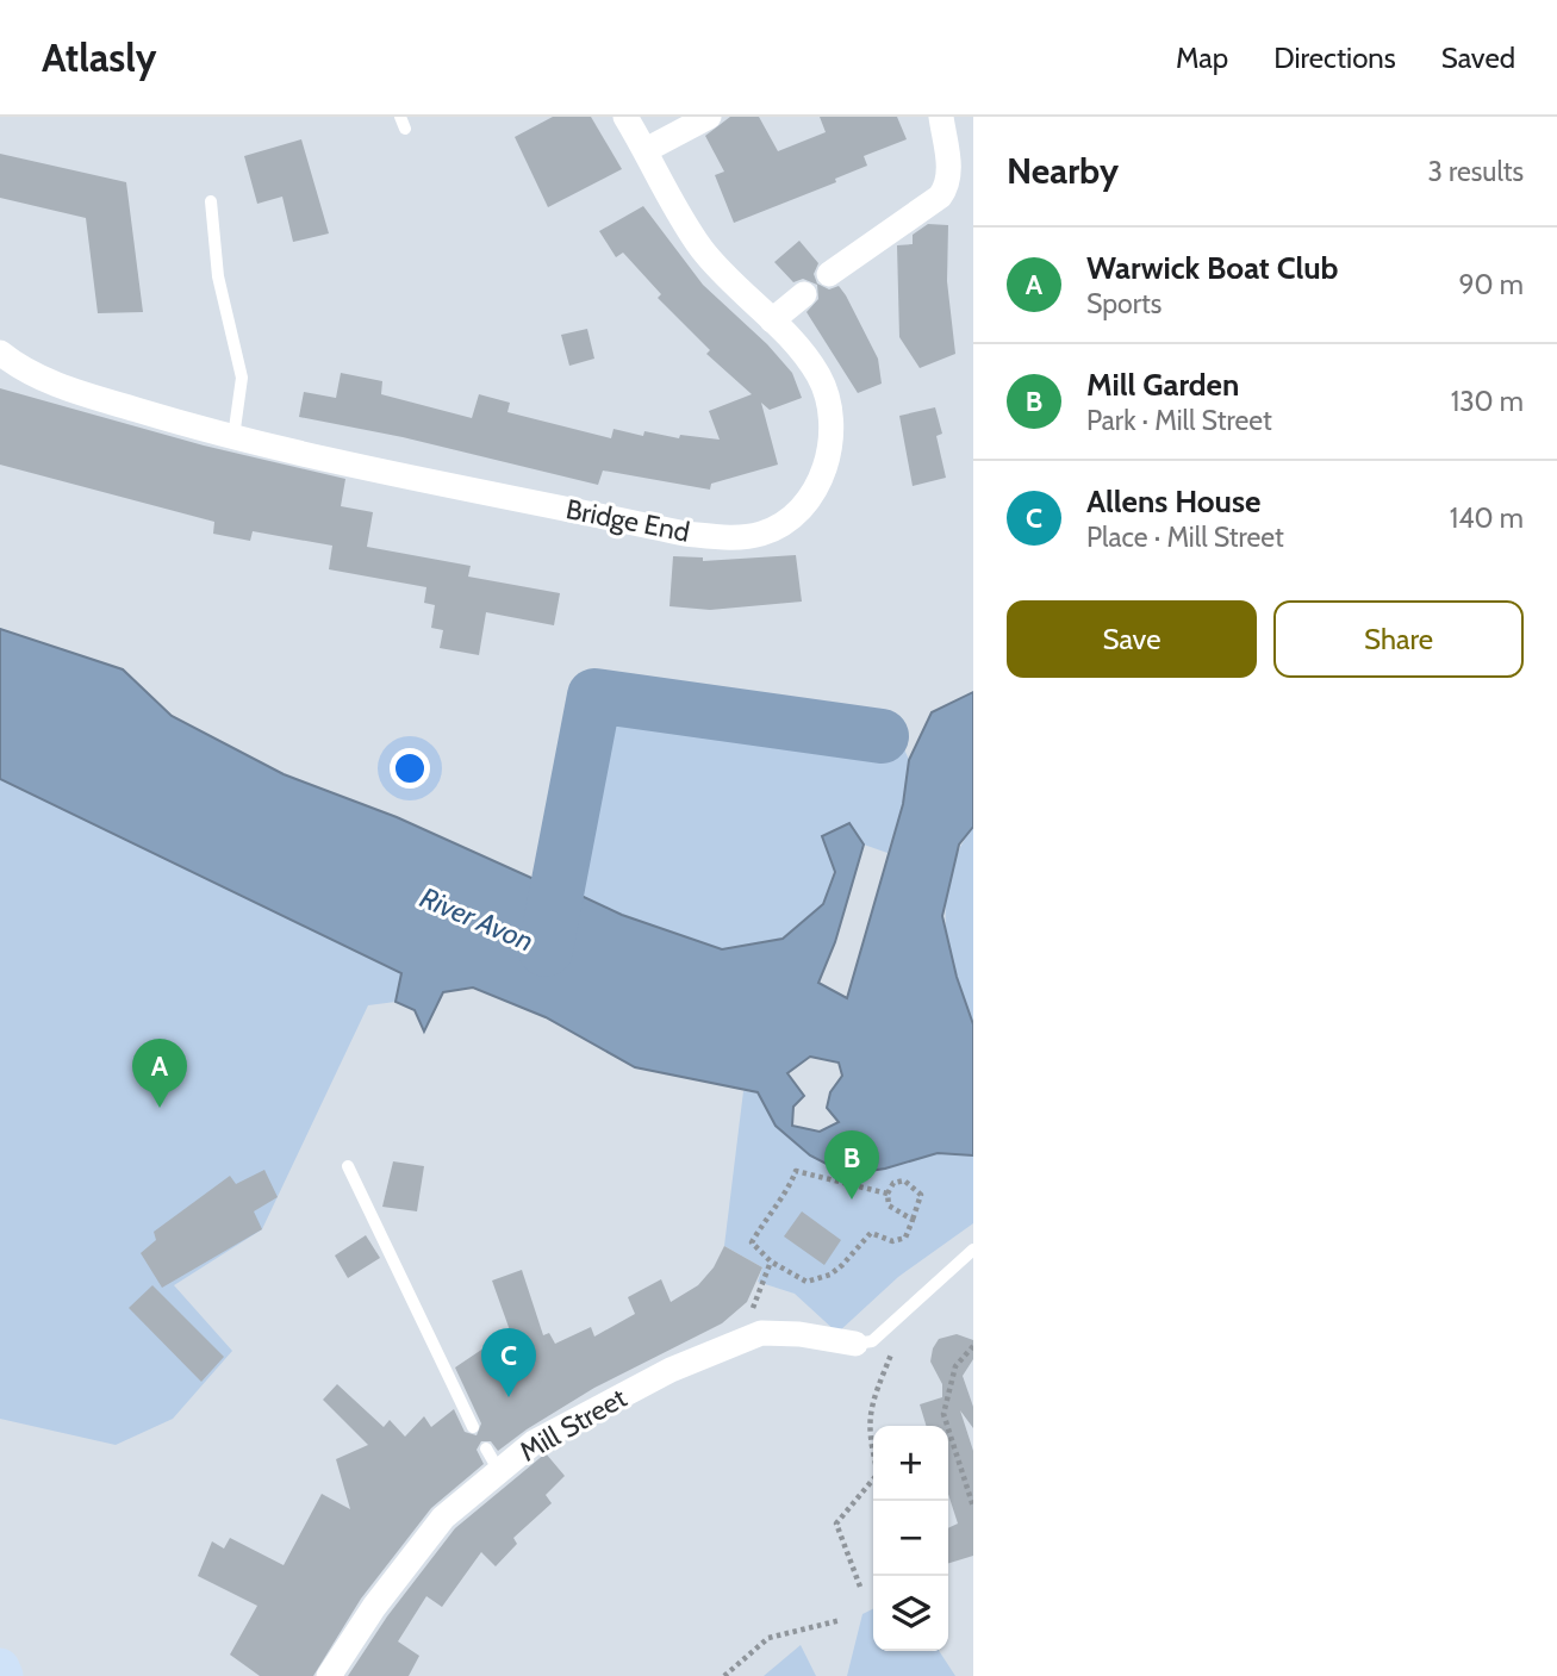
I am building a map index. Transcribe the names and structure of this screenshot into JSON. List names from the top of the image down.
{
  "streets": {
    "street": ["Bridge End", "Mill Street"]
  },
  "water": ["River Avon"],
  "page": {
    "header": "Atlasly",
    "nav": ["Map", "Directions", "Saved"],
    "heading": ["Nearby", "3 results"],
    "list": [
      {
        "mark": "A",
        "name": "Warwick Boat Club",
        "note": "Sports",
        "value": "90 m"
      },
      {
        "mark": "B",
        "name": "Mill Garden",
        "note": "Park · Mill Street",
        "value": "130 m"
      },
      {
        "mark": "C",
        "name": "Allens House",
        "note": "Place · Mill Street",
        "value": "140 m"
      }
    ],
    "buttons": ["Save", "Share"],
    "pins": ["A", "B", "C"],
    "map_buttons": ["+", "−"]
  }
}
